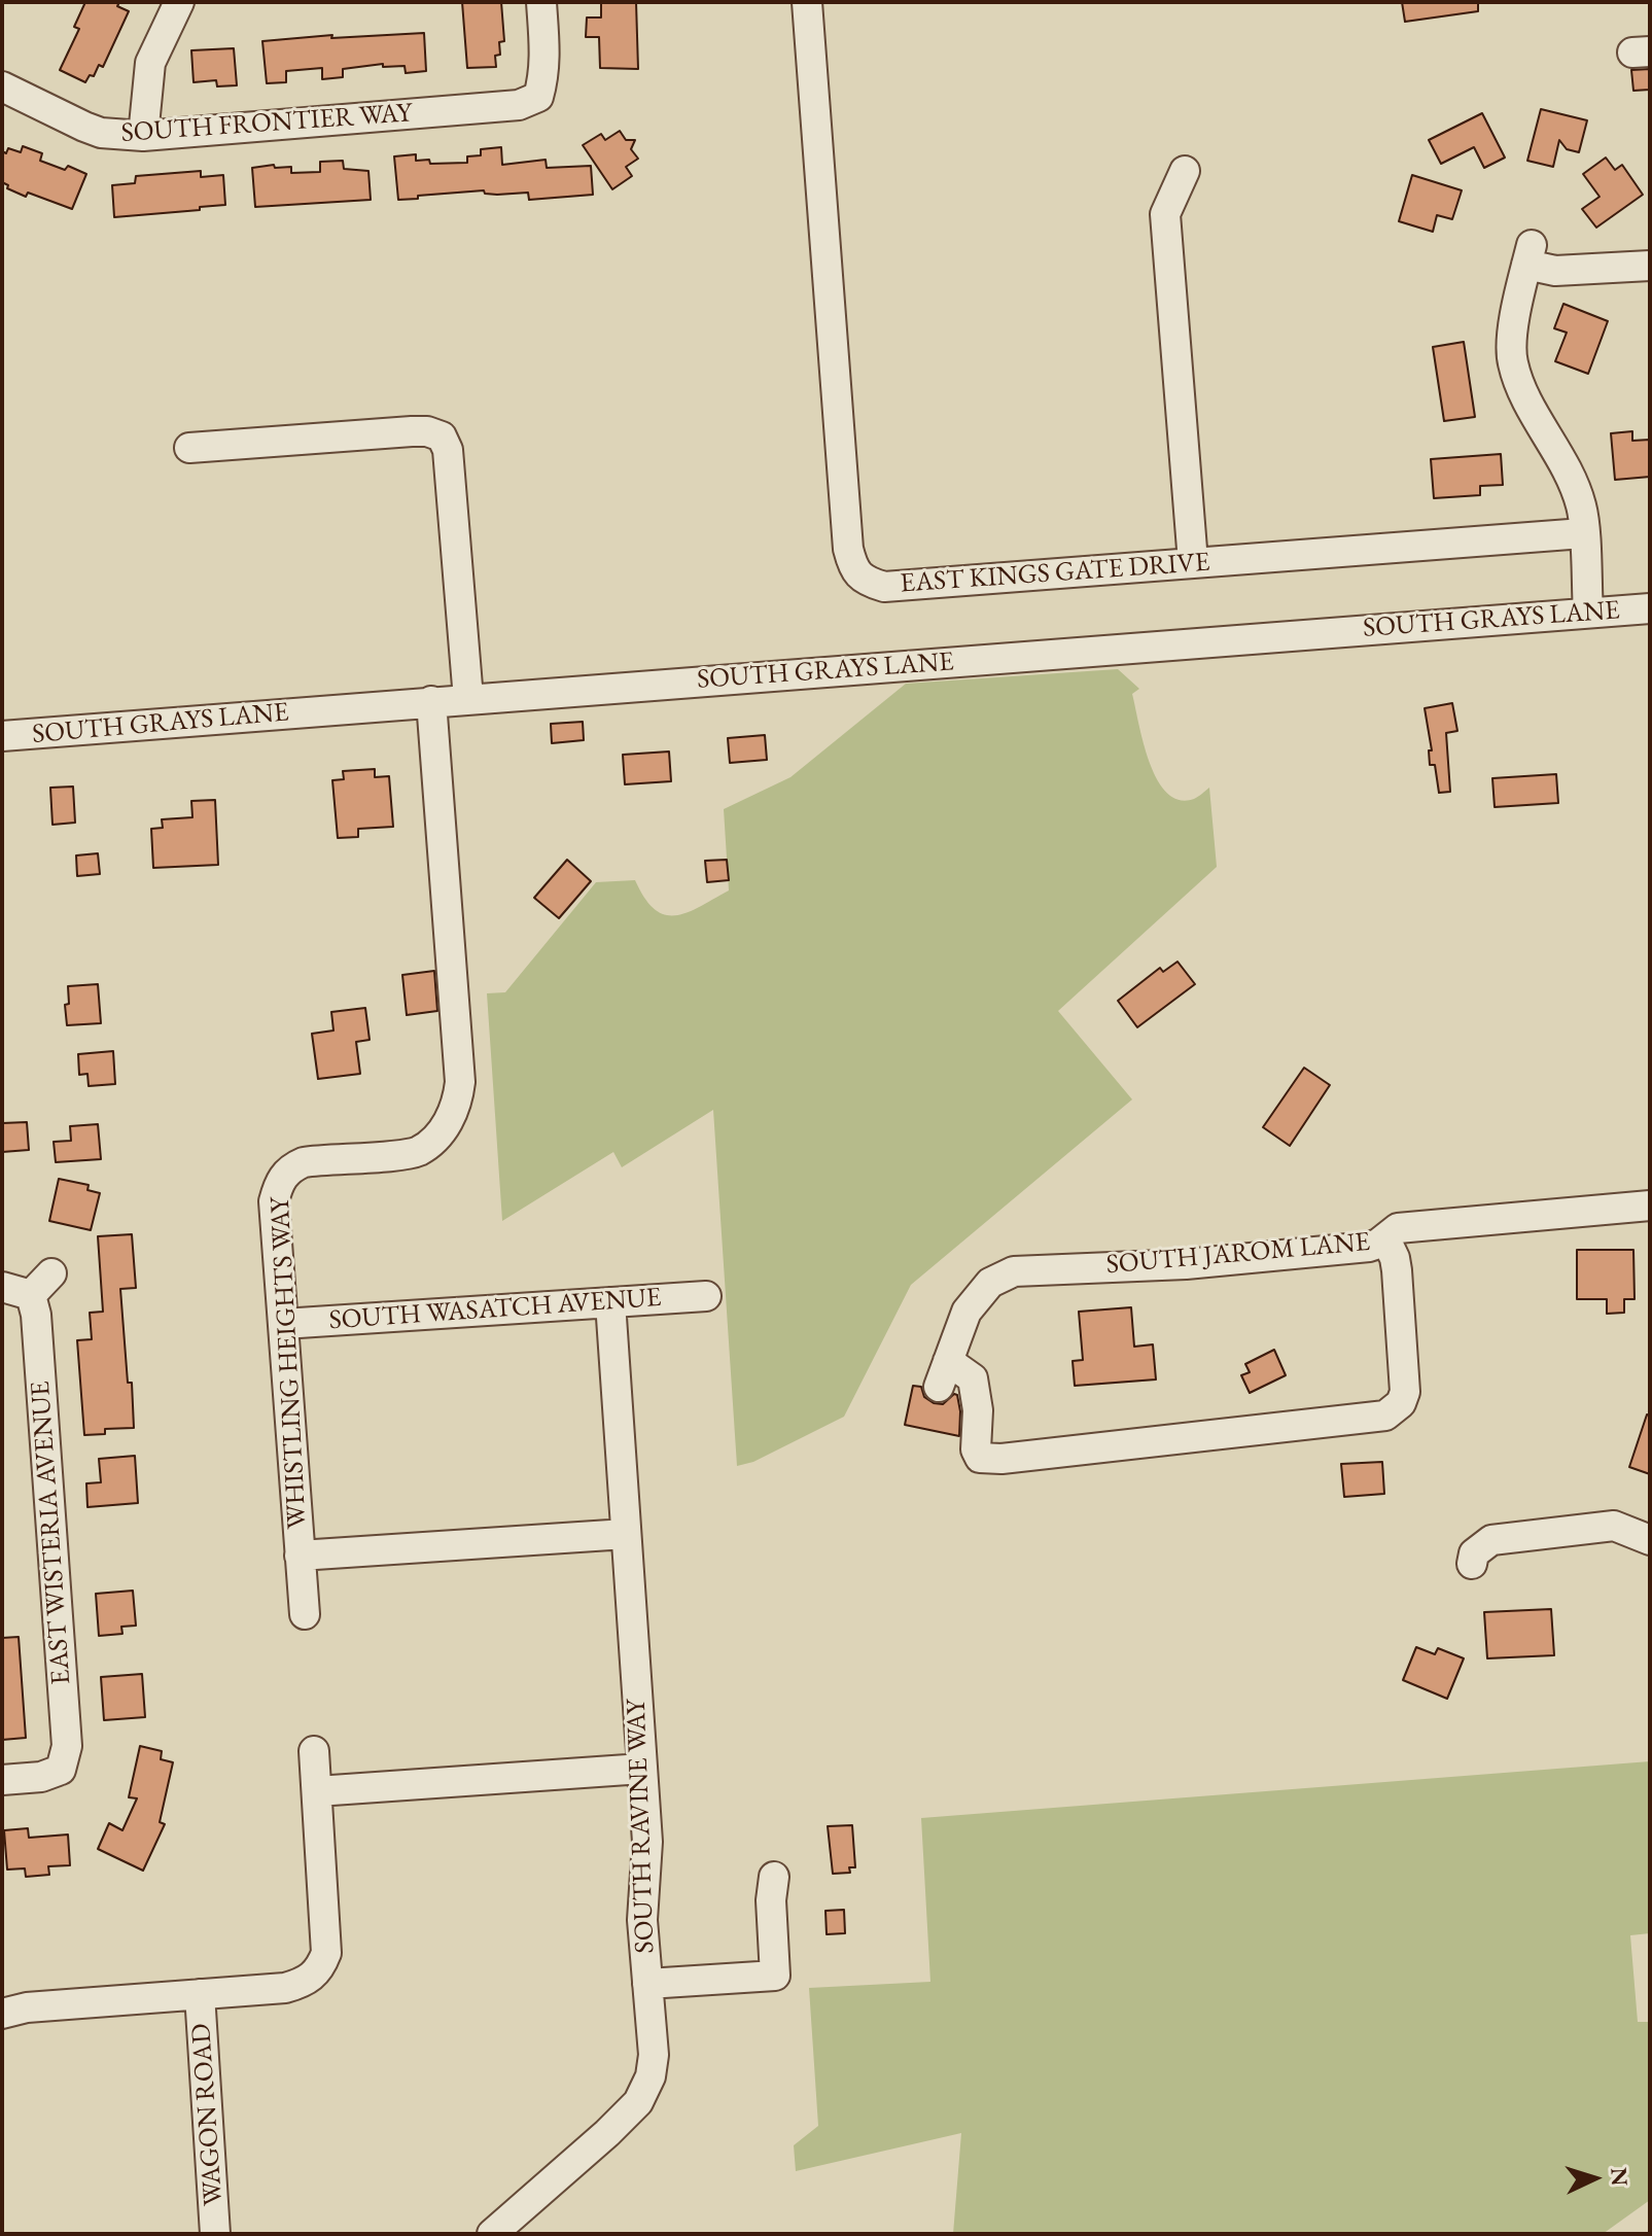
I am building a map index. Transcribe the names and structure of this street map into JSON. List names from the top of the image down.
{
  "streets": {
    "street": [
      "SOUTH FRONTIER WAY",
      "EAST KINGS GATE DRIVE",
      "SOUTH GRAYS LANE",
      "SOUTH JAROM LANE",
      "SOUTH WASATCH AVENUE",
      "WHISTLING HEIGHTS WAY",
      "EAST WISTERIA AVENUE",
      "SOUTH RAVINE WAY",
      "WAGON ROAD"
    ]
  },
  "crossings": [
    ["SOUTH GRAYS LANE", "WHISTLING HEIGHTS WAY"],
    ["SOUTH WASATCH AVENUE", "WHISTLING HEIGHTS WAY"],
    ["SOUTH WASATCH AVENUE", "SOUTH RAVINE WAY"]
  ],
  "north": "right"
}
